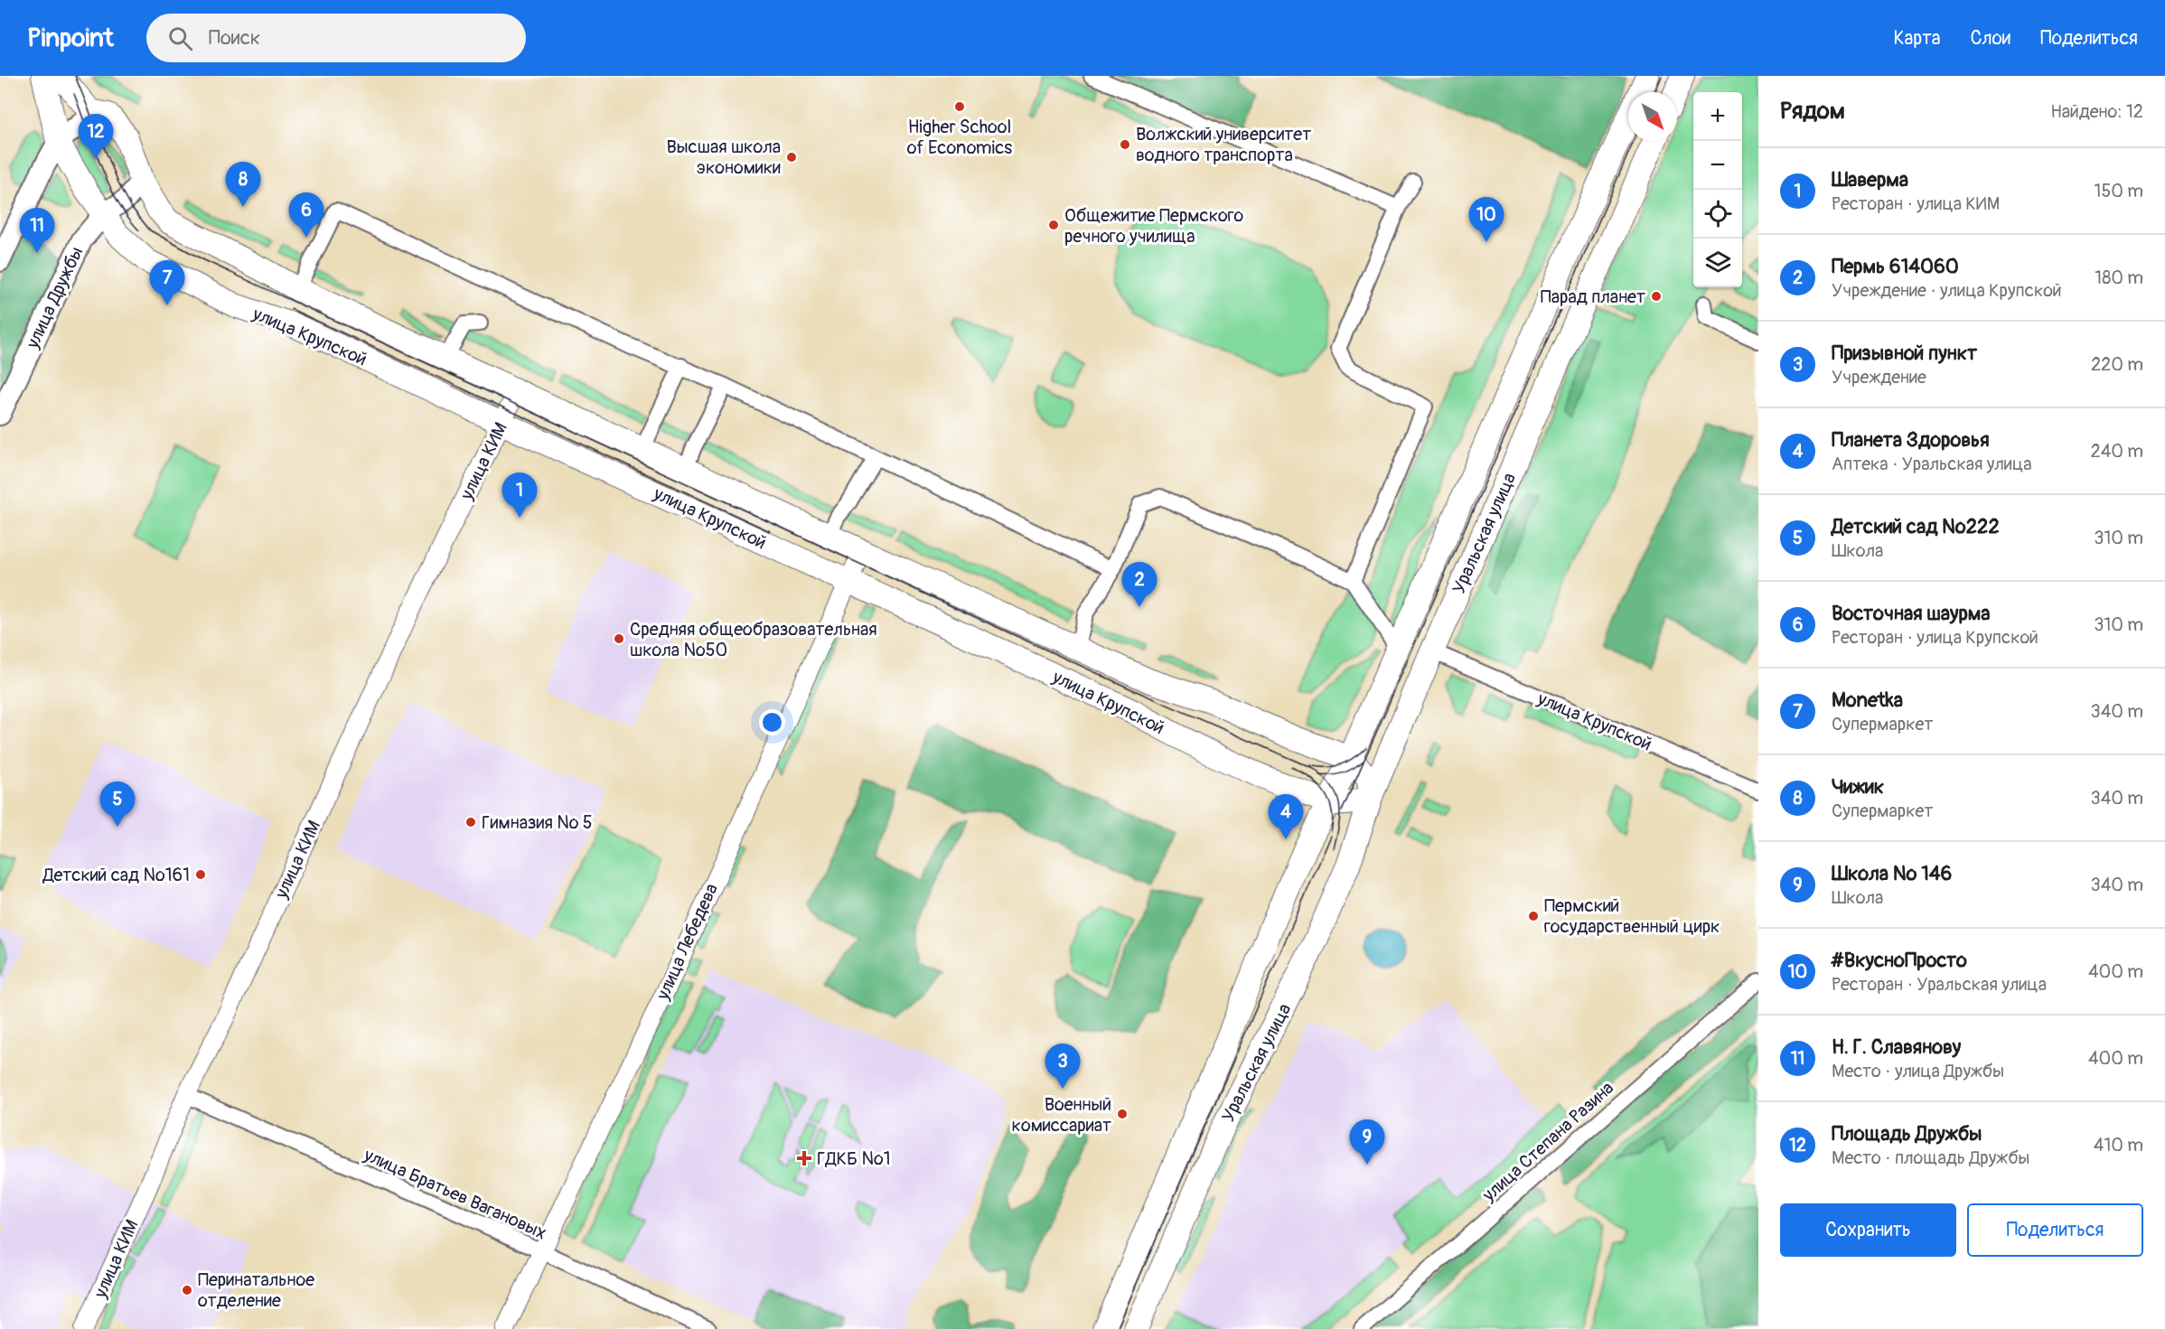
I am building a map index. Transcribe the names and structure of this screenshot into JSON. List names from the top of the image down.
{
  "streets": {
    "main road": ["улица Дружбы", "улица Крупской", "Уральская улица"],
    "street": [
      "улица КИМ",
      "улица Лебедева",
      "улица Степана Разина",
      "улица Братьев Вагановых"
    ]
  },
  "crossings": [
    ["улица Дружбы", "улица Крупской"],
    ["улица Крупской", "улица КИМ"],
    ["улица Крупской", "Уральская улица"],
    ["улица Крупской", "улица Лебедева"],
    ["улица КИМ", "улица Братьев Вагановых"],
    ["улица Лебедева", "улица Братьев Вагановых"]
  ],
  "places": {
    "other": [
      "Higher School of Economics",
      "Волжский университет водного транспорта",
      "Высшая школа экономики",
      "Общежитие Пермского речного училища",
      "Парад планет",
      "Средняя общеобразовательная школа №50",
      "Гимназия № 5",
      "Детский сад №161",
      "Пермский государственный цирк",
      "Военный комиссариат",
      "Перинатальное отделение"
    ],
    "health": ["ГДКБ №1"]
  },
  "north": "bottom right",
  "page": {
    "header": "Pinpoint",
    "search": "Поиск",
    "nav": ["Карта", "Слои", "Поделиться"],
    "heading": ["Рядом", "Найдено: 12"],
    "map_buttons": ["+", "−"],
    "pins": [
      "12",
      "8",
      "6",
      "10",
      "11",
      "7",
      "1",
      "2",
      "5",
      "4",
      "3",
      "9"
    ],
    "list": [
      {
        "mark": "1",
        "name": "Шаверма",
        "note": "Ресторан · улица КИМ",
        "value": "150 m"
      },
      {
        "mark": "2",
        "name": "Пермь 614060",
        "note": "Учреждение · улица Крупской",
        "value": "180 m"
      },
      {
        "mark": "3",
        "name": "Призывной пункт",
        "note": "Учреждение",
        "value": "220 m"
      },
      {
        "mark": "4",
        "name": "Планета Здоровья",
        "note": "Аптека · Уральская улица",
        "value": "240 m"
      },
      {
        "mark": "5",
        "name": "Детский сад №222",
        "note": "Школа",
        "value": "310 m"
      },
      {
        "mark": "6",
        "name": "Восточная шаурма",
        "note": "Ресторан · улица Крупской",
        "value": "310 m"
      },
      {
        "mark": "7",
        "name": "Monetka",
        "note": "Супермаркет",
        "value": "340 m"
      },
      {
        "mark": "8",
        "name": "Чижик",
        "note": "Супермаркет",
        "value": "340 m"
      },
      {
        "mark": "9",
        "name": "Школа № 146",
        "note": "Школа",
        "value": "340 m"
      },
      {
        "mark": "10",
        "name": "#ВкусноПросто",
        "note": "Ресторан · Уральская улица",
        "value": "400 m"
      },
      {
        "mark": "11",
        "name": "Н. Г. Славянову",
        "note": "Место · улица Дружбы",
        "value": "400 m"
      },
      {
        "mark": "12",
        "name": "Площадь Дружбы",
        "note": "Место · площадь Дружбы",
        "value": "410 m"
      }
    ],
    "buttons": ["Сохранить", "Поделиться"]
  }
}
